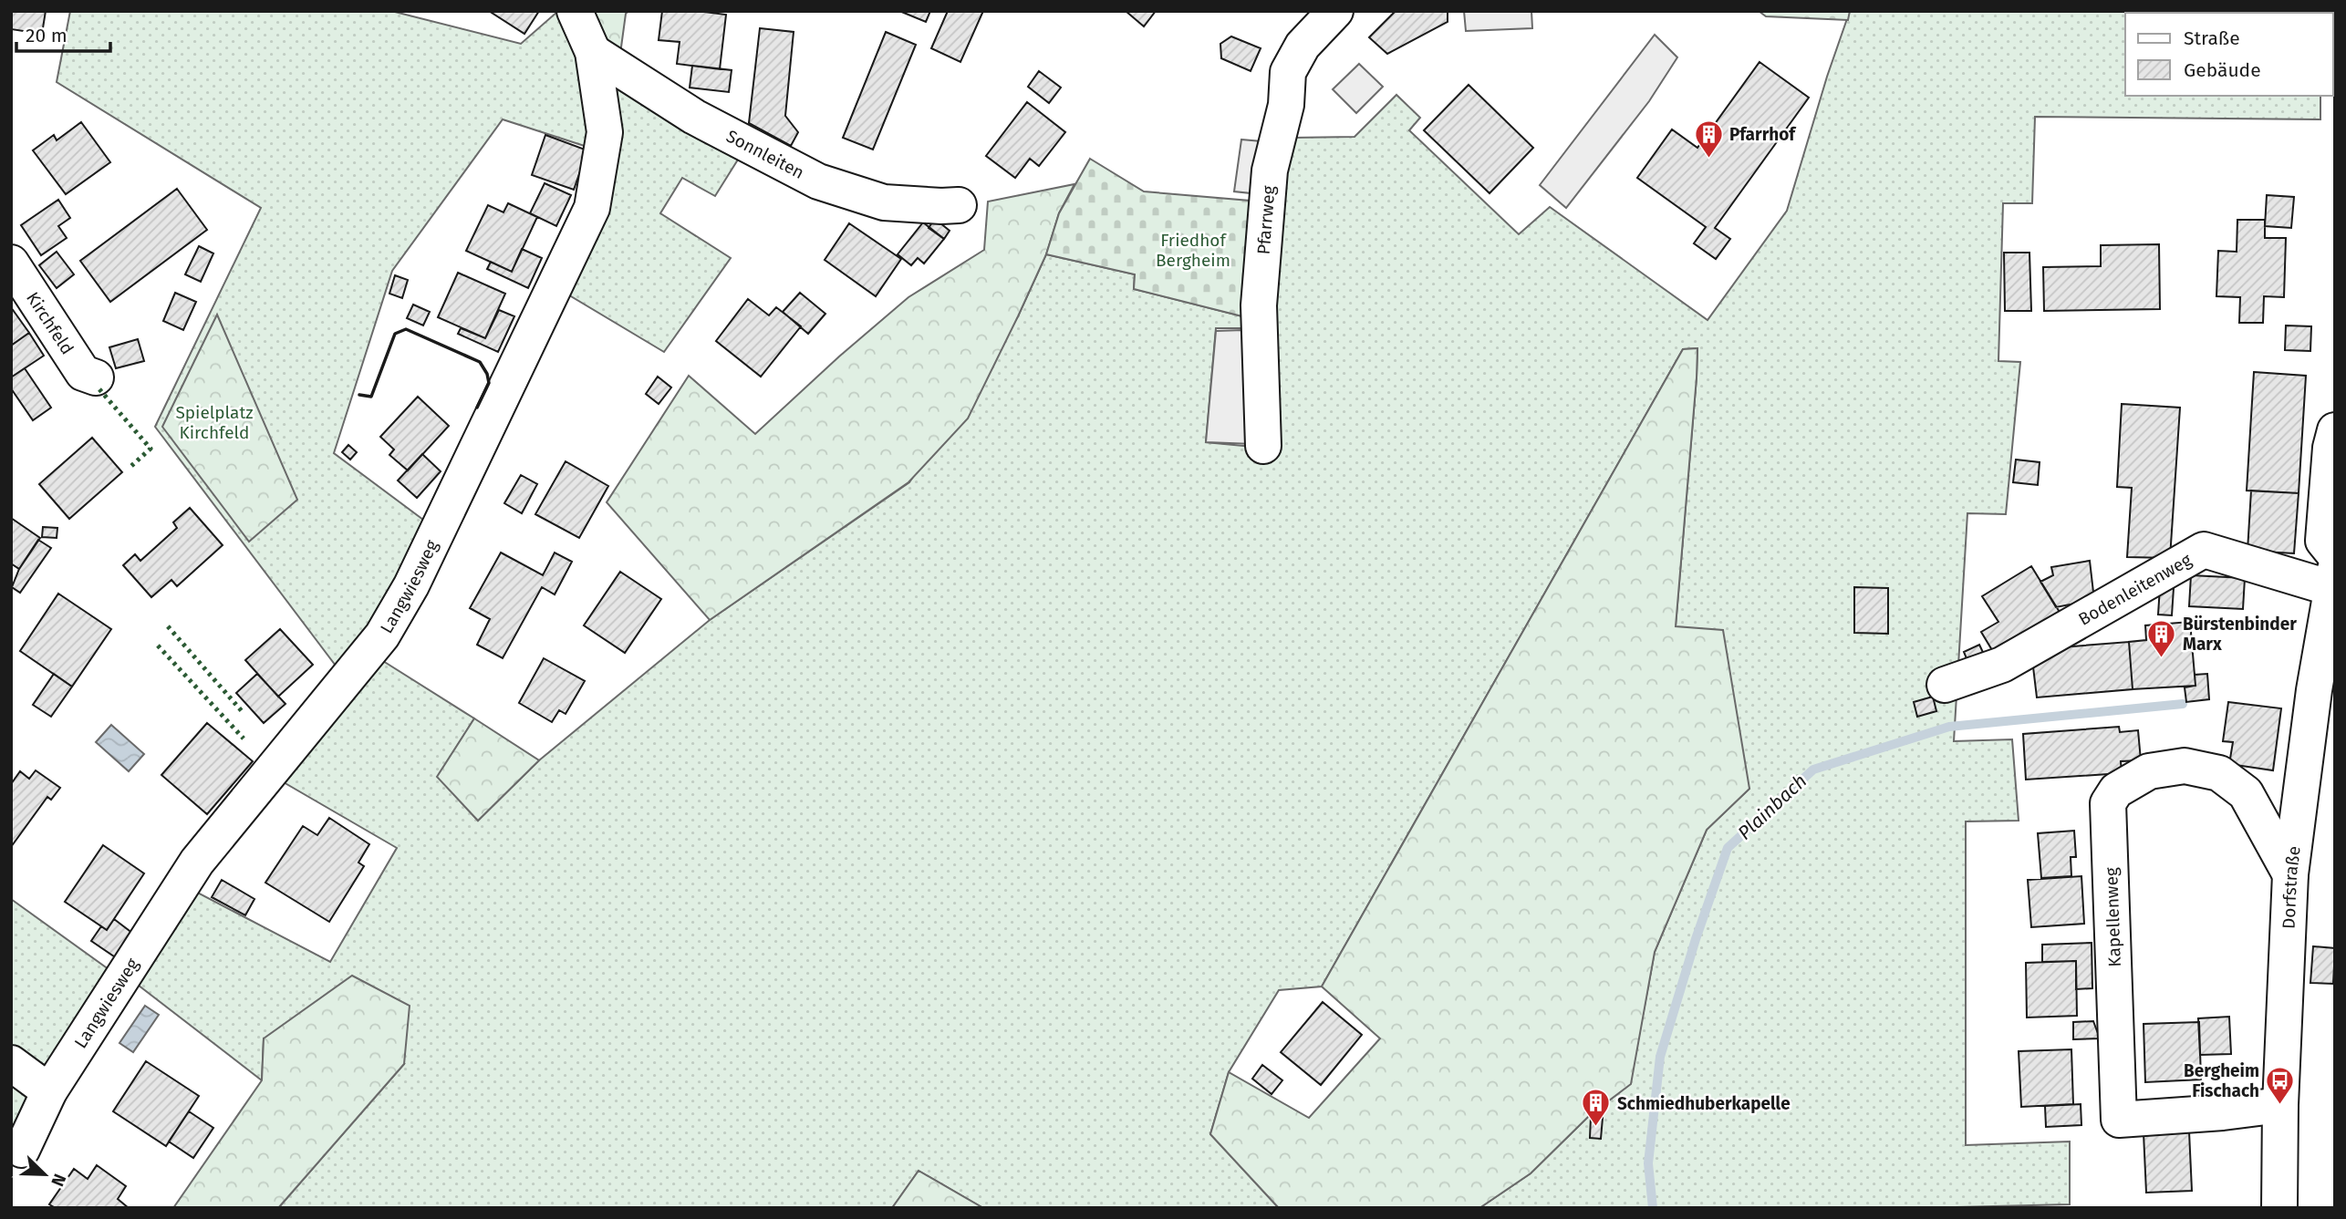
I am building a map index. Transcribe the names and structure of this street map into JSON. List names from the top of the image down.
{
  "streets": {
    "street": [
      "Sonnleiten",
      "Pfarrweg",
      "Kirchfeld",
      "Langwiesweg",
      "Bodenleitenweg",
      "Dorfstraße",
      "Kapellenweg"
    ]
  },
  "crossings": [
    ["Sonnleiten", "Langwiesweg"],
    ["Bodenleitenweg", "Dorfstraße"],
    ["Dorfstraße", "Kapellenweg"]
  ],
  "water": ["Plainbach"],
  "parks": ["Friedhof Bergheim", "Spielplatz Kirchfeld"],
  "places": {
    "building": ["Pfarrhof", "Bürstenbinder Marx", "Schmiedhuberkapelle"],
    "bus stop": ["Bergheim Fischach"]
  },
  "legend": ["Straße", "Gebäude"],
  "scale_bar": "20 m",
  "north": "bottom right"
}
